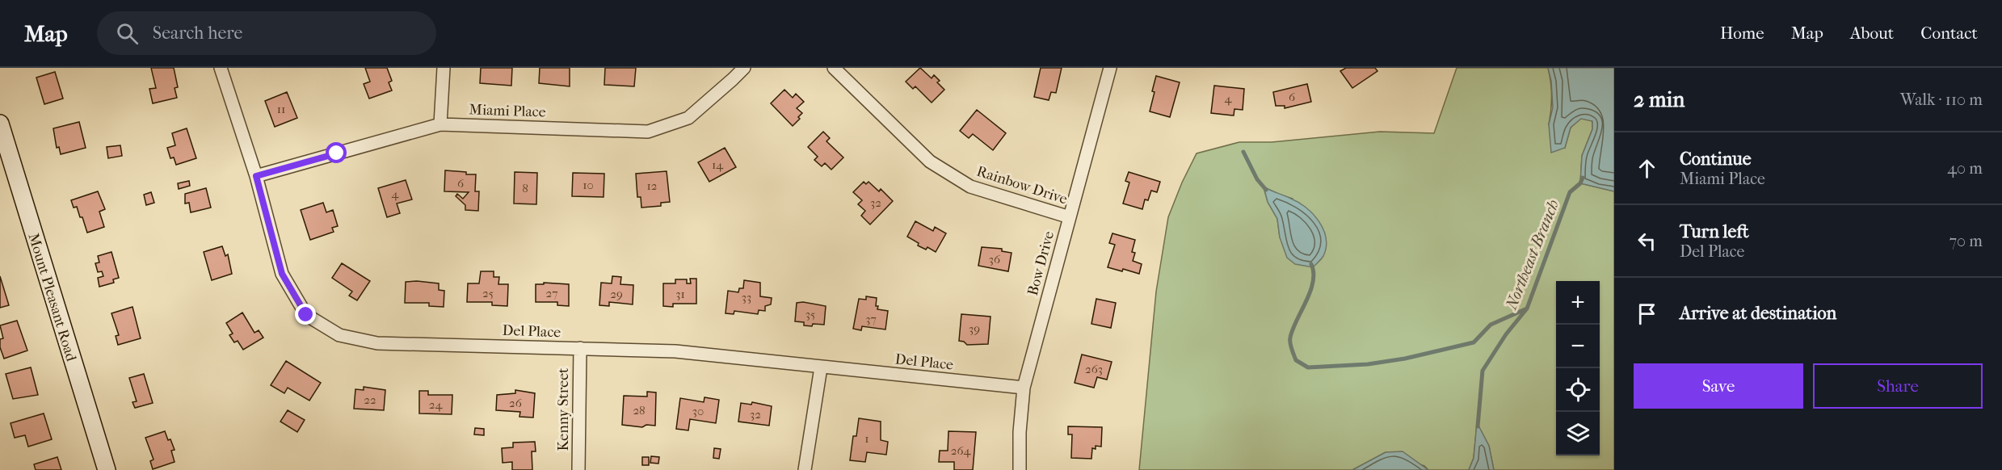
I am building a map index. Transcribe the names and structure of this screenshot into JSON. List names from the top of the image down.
{
  "streets": {
    "street": [
      "Miami Place",
      "Rainbow Drive",
      "Bow Drive",
      "Mount Pleasant Road",
      "Del Place",
      "Kenny Street"
    ]
  },
  "crossings": [
    ["Miami Place", "Del Place"],
    ["Rainbow Drive", "Bow Drive"],
    ["Bow Drive", "Del Place"],
    ["Del Place", "Kenny Street"]
  ],
  "water": ["Northeast Branch"],
  "house_numbers": [
    "6",
    "4",
    "11",
    "14",
    "6",
    "10",
    "12",
    "8",
    "4",
    "32",
    "36",
    "25",
    "27",
    "29",
    "31",
    "33",
    "35",
    "37",
    "39",
    "263",
    "22",
    "26",
    "24",
    "28",
    "30",
    "32",
    "1",
    "264"
  ],
  "page": {
    "header": "Map",
    "search": "Search here",
    "nav": [
      "Home",
      "Map",
      "About",
      "Contact"
    ],
    "heading": ["2 min", "Walk · 110 m"],
    "list": [
      ["Continue", "Miami Place", "40 m"],
      ["Turn left", "Del Place", "70 m"],
      "Arrive at destination"
    ],
    "map_buttons": ["+", "−"],
    "buttons": ["Save", "Share"]
  }
}
